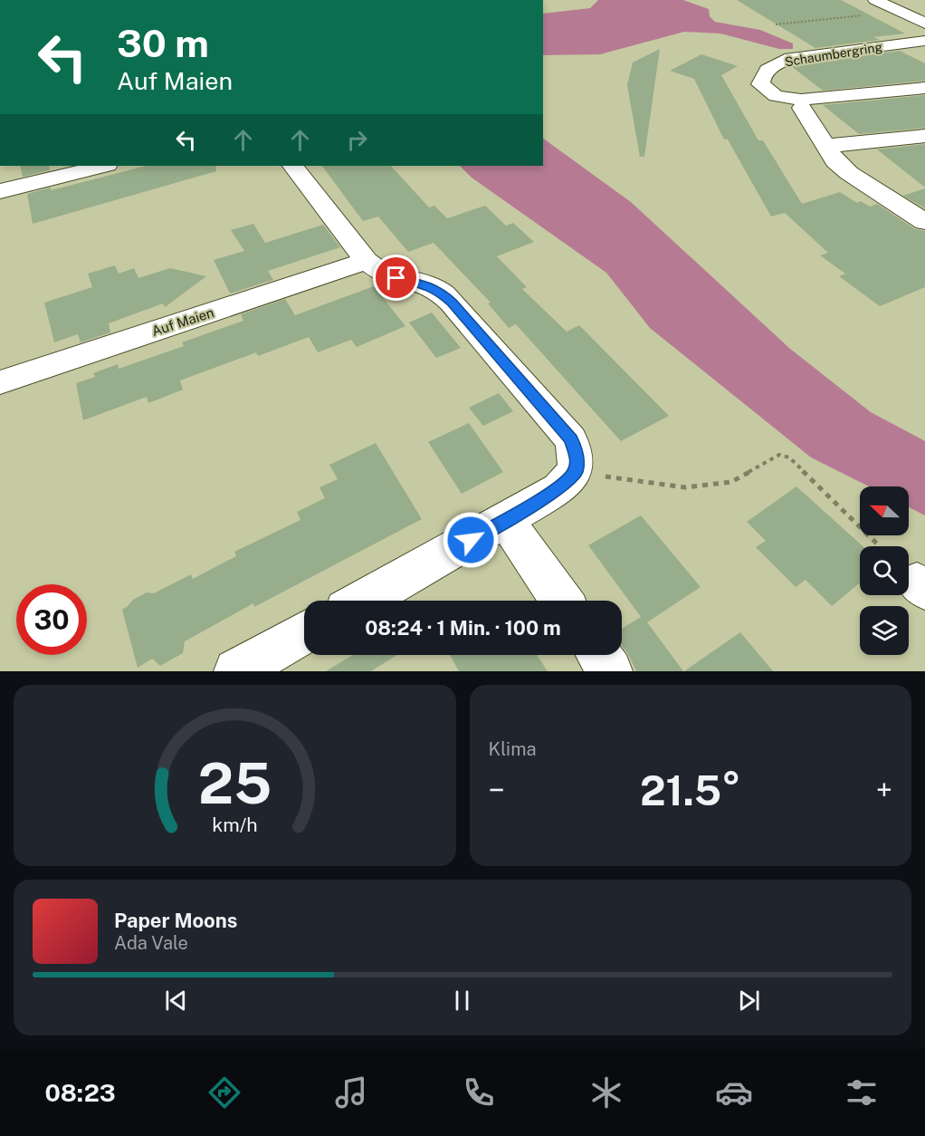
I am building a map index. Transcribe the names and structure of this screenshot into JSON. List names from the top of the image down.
{
  "streets": {
    "street": ["Schaumbergring", "Auf Maien"]
  },
  "north": "left",
  "page": {
    "turn": ["30 m", "Auf Maien"],
    "limit": "30",
    "trip": "08:24 · 1 Min. · 100 m",
    "tile": "Klima",
    "heat": ["−", "21.5°", "+"],
    "song": ["Paper Moons", "Ada Vale"],
    "tabs": "08:23",
    "gauge": ["25", "km/h"]
  }
}
